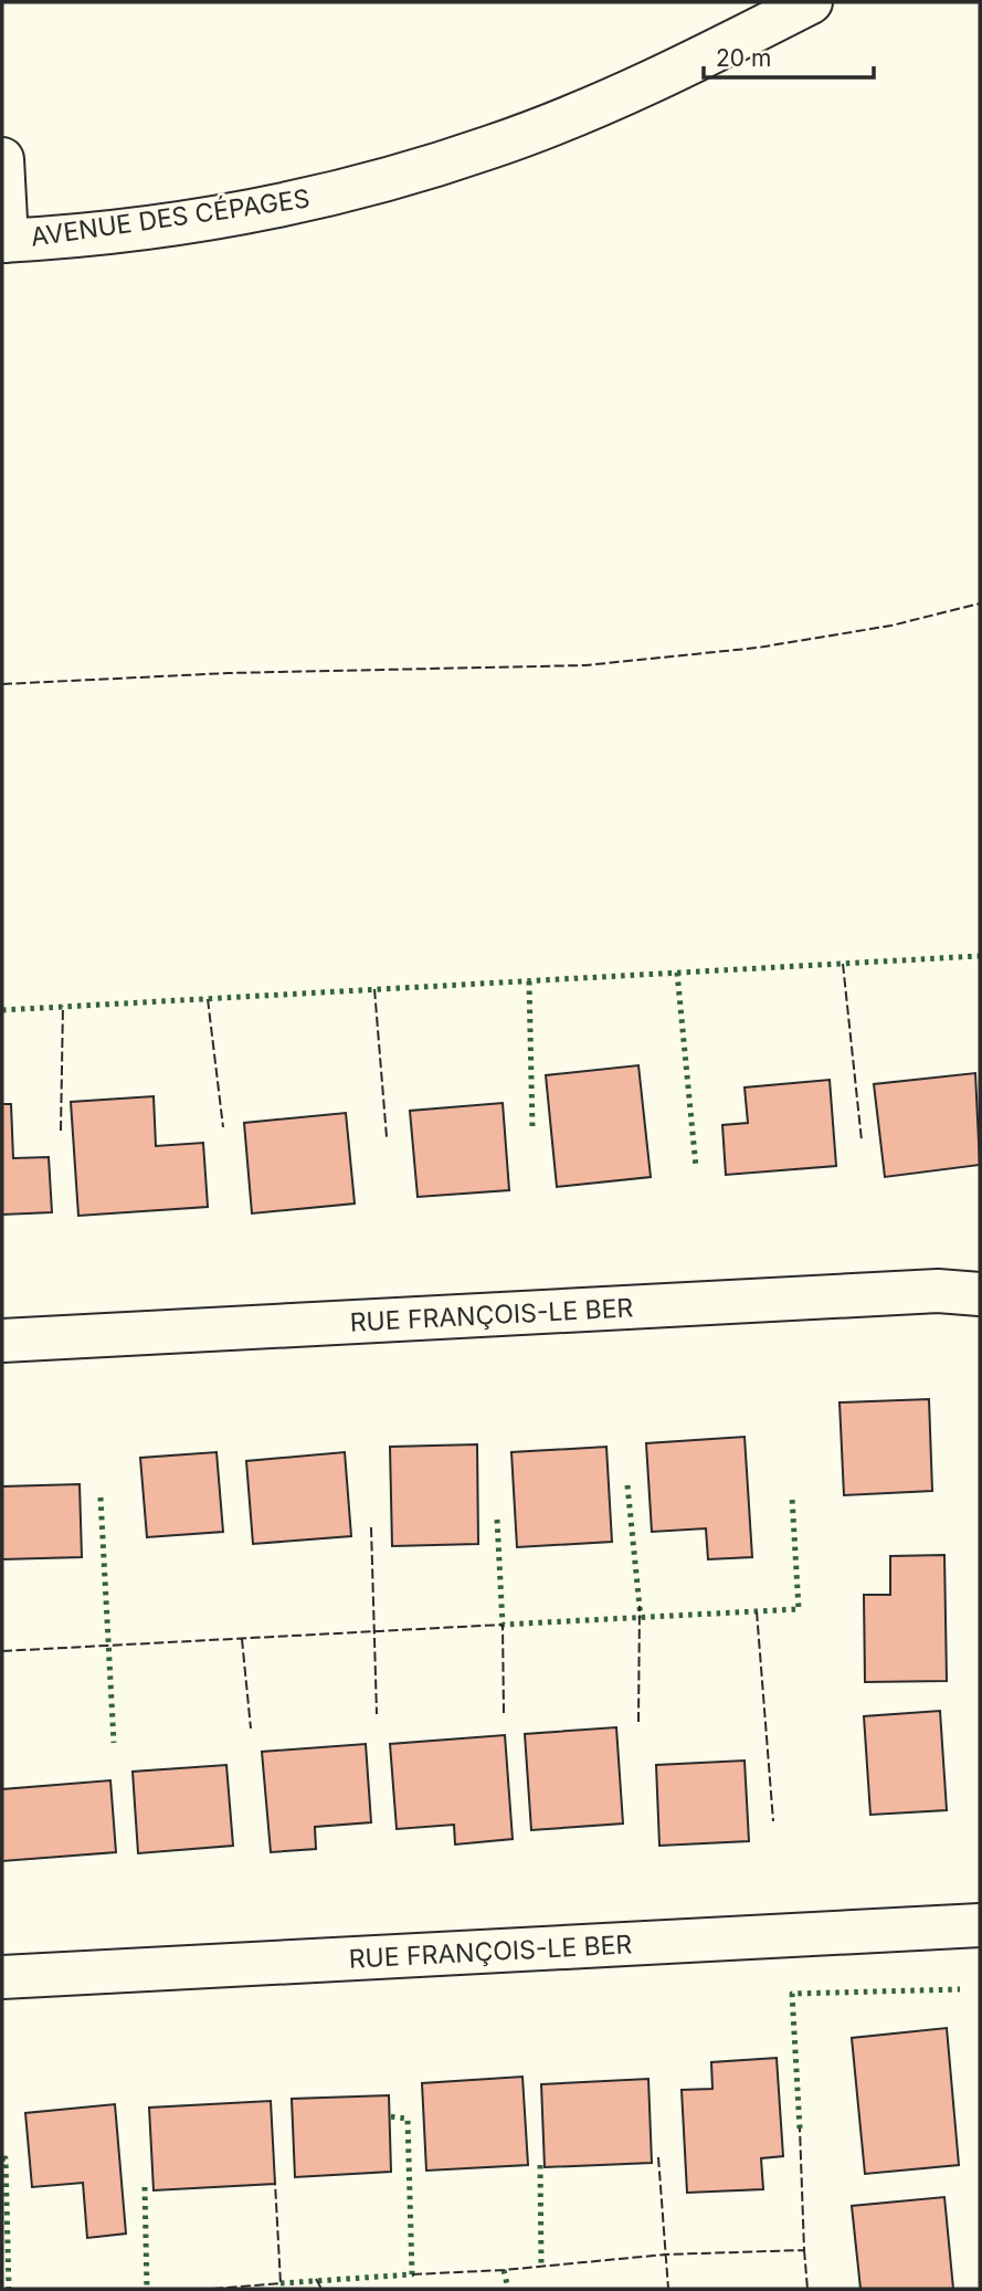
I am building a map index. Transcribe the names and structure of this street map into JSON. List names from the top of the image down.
{
  "streets": {
    "street": ["AVENUE DES CÉPAGES", "RUE FRANÇOIS-LE BER"]
  },
  "scale_bar": "20 m"
}
